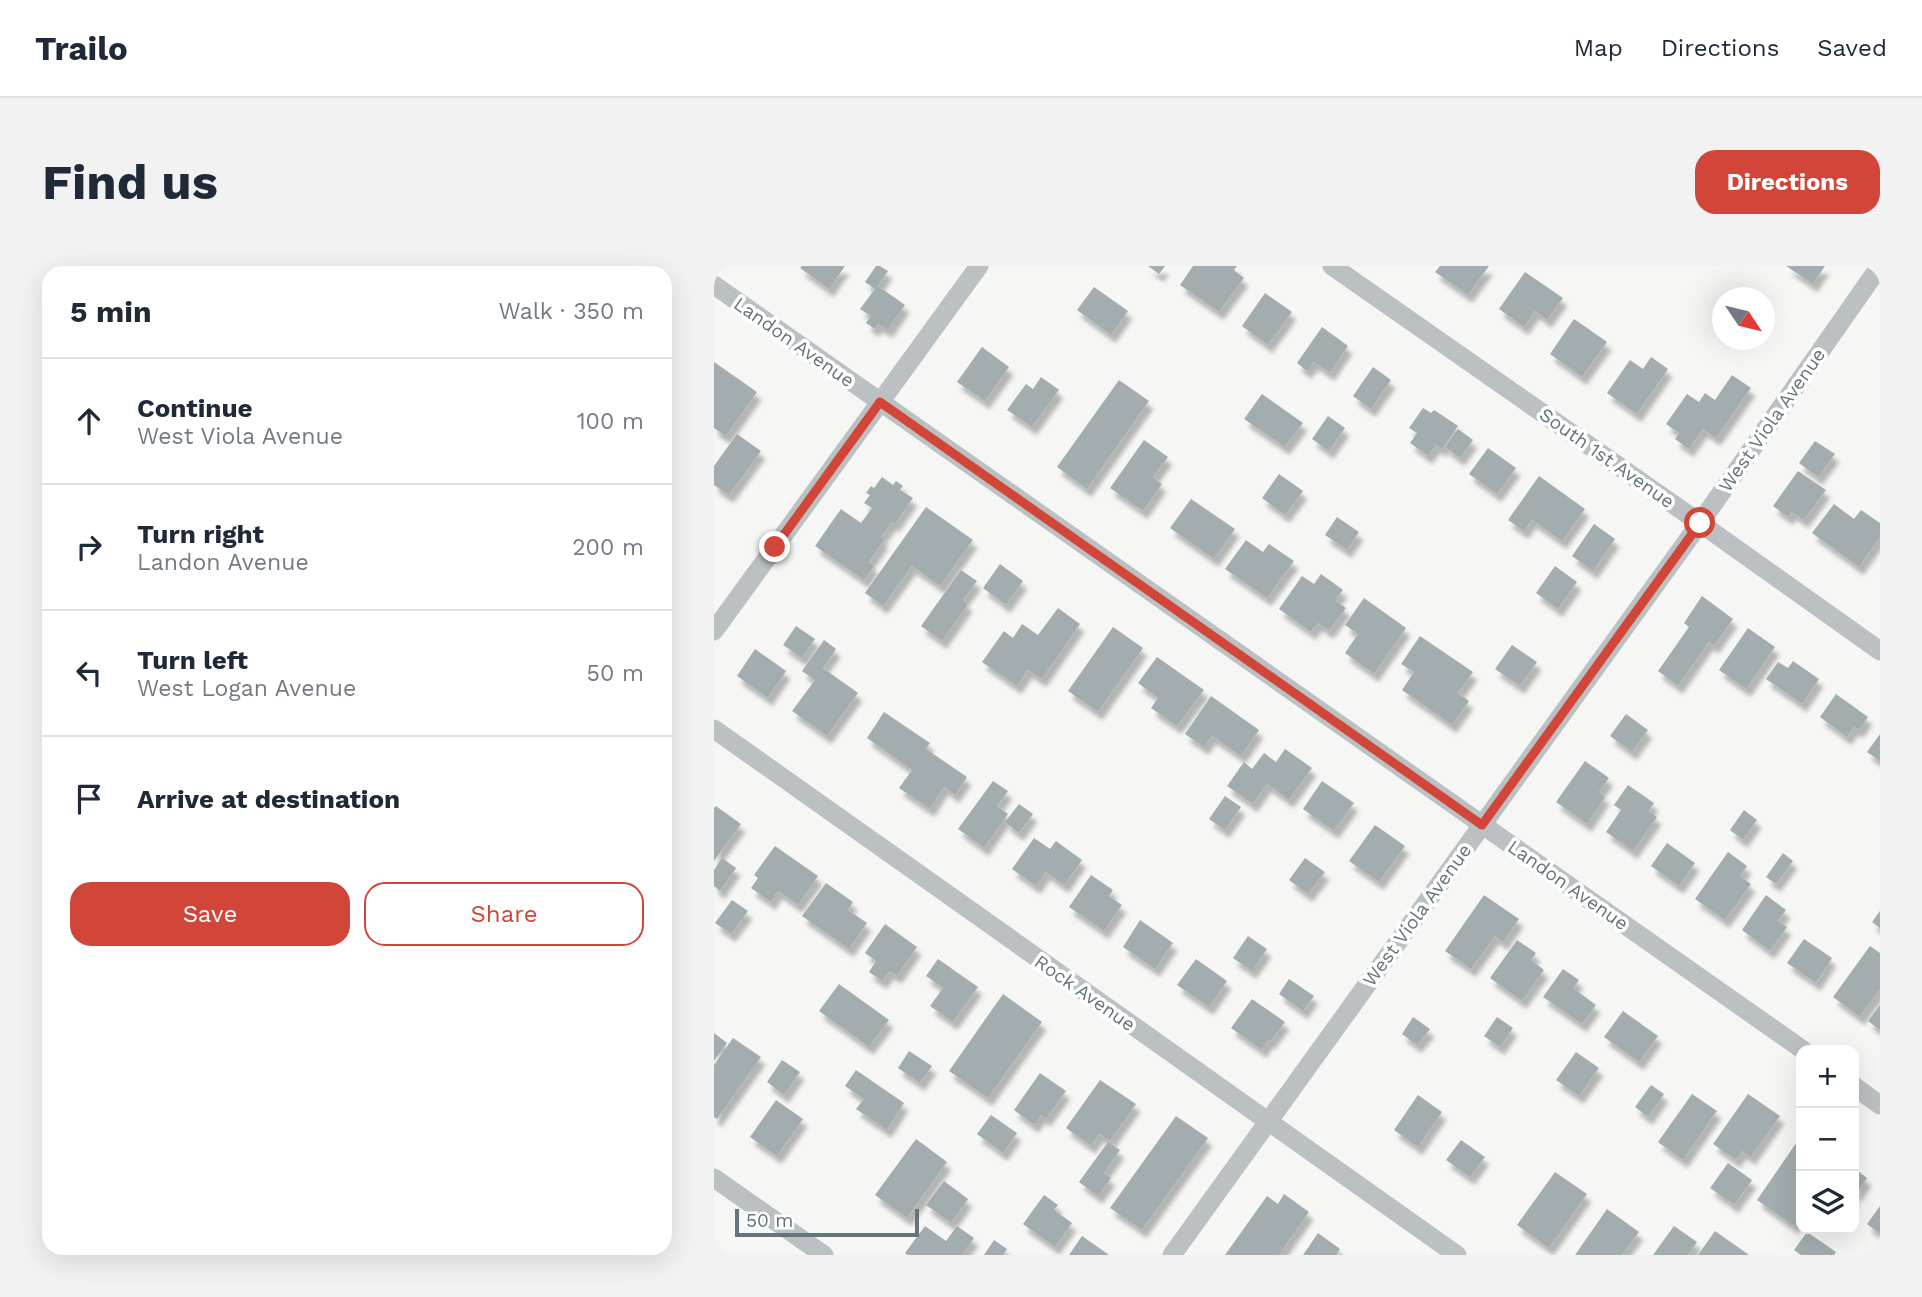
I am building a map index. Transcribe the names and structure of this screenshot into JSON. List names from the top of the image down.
{
  "streets": {
    "street": [
      "Landon Avenue",
      "West Viola Avenue",
      "South 1st Avenue",
      "Rock Avenue"
    ]
  },
  "crossings": [
    ["Landon Avenue", "West Viola Avenue"],
    ["West Viola Avenue", "South 1st Avenue"],
    ["West Viola Avenue", "Rock Avenue"]
  ],
  "scale_bar": "50 m",
  "north": "bottom right",
  "page": {
    "header": "Trailo",
    "nav": ["Map", "Directions", "Saved"],
    "buttons": [
      "Directions",
      ["Save", "Share"]
    ],
    "title": "Find us",
    "heading": ["5 min", "Walk · 350 m"],
    "list": [
      ["Continue", "West Viola Avenue", "100 m"],
      ["Turn right", "Landon Avenue", "200 m"],
      ["Turn left", "West Logan Avenue", "50 m"],
      "Arrive at destination"
    ],
    "map_buttons": ["+", "−"],
    "scale": "50 m"
  }
}
